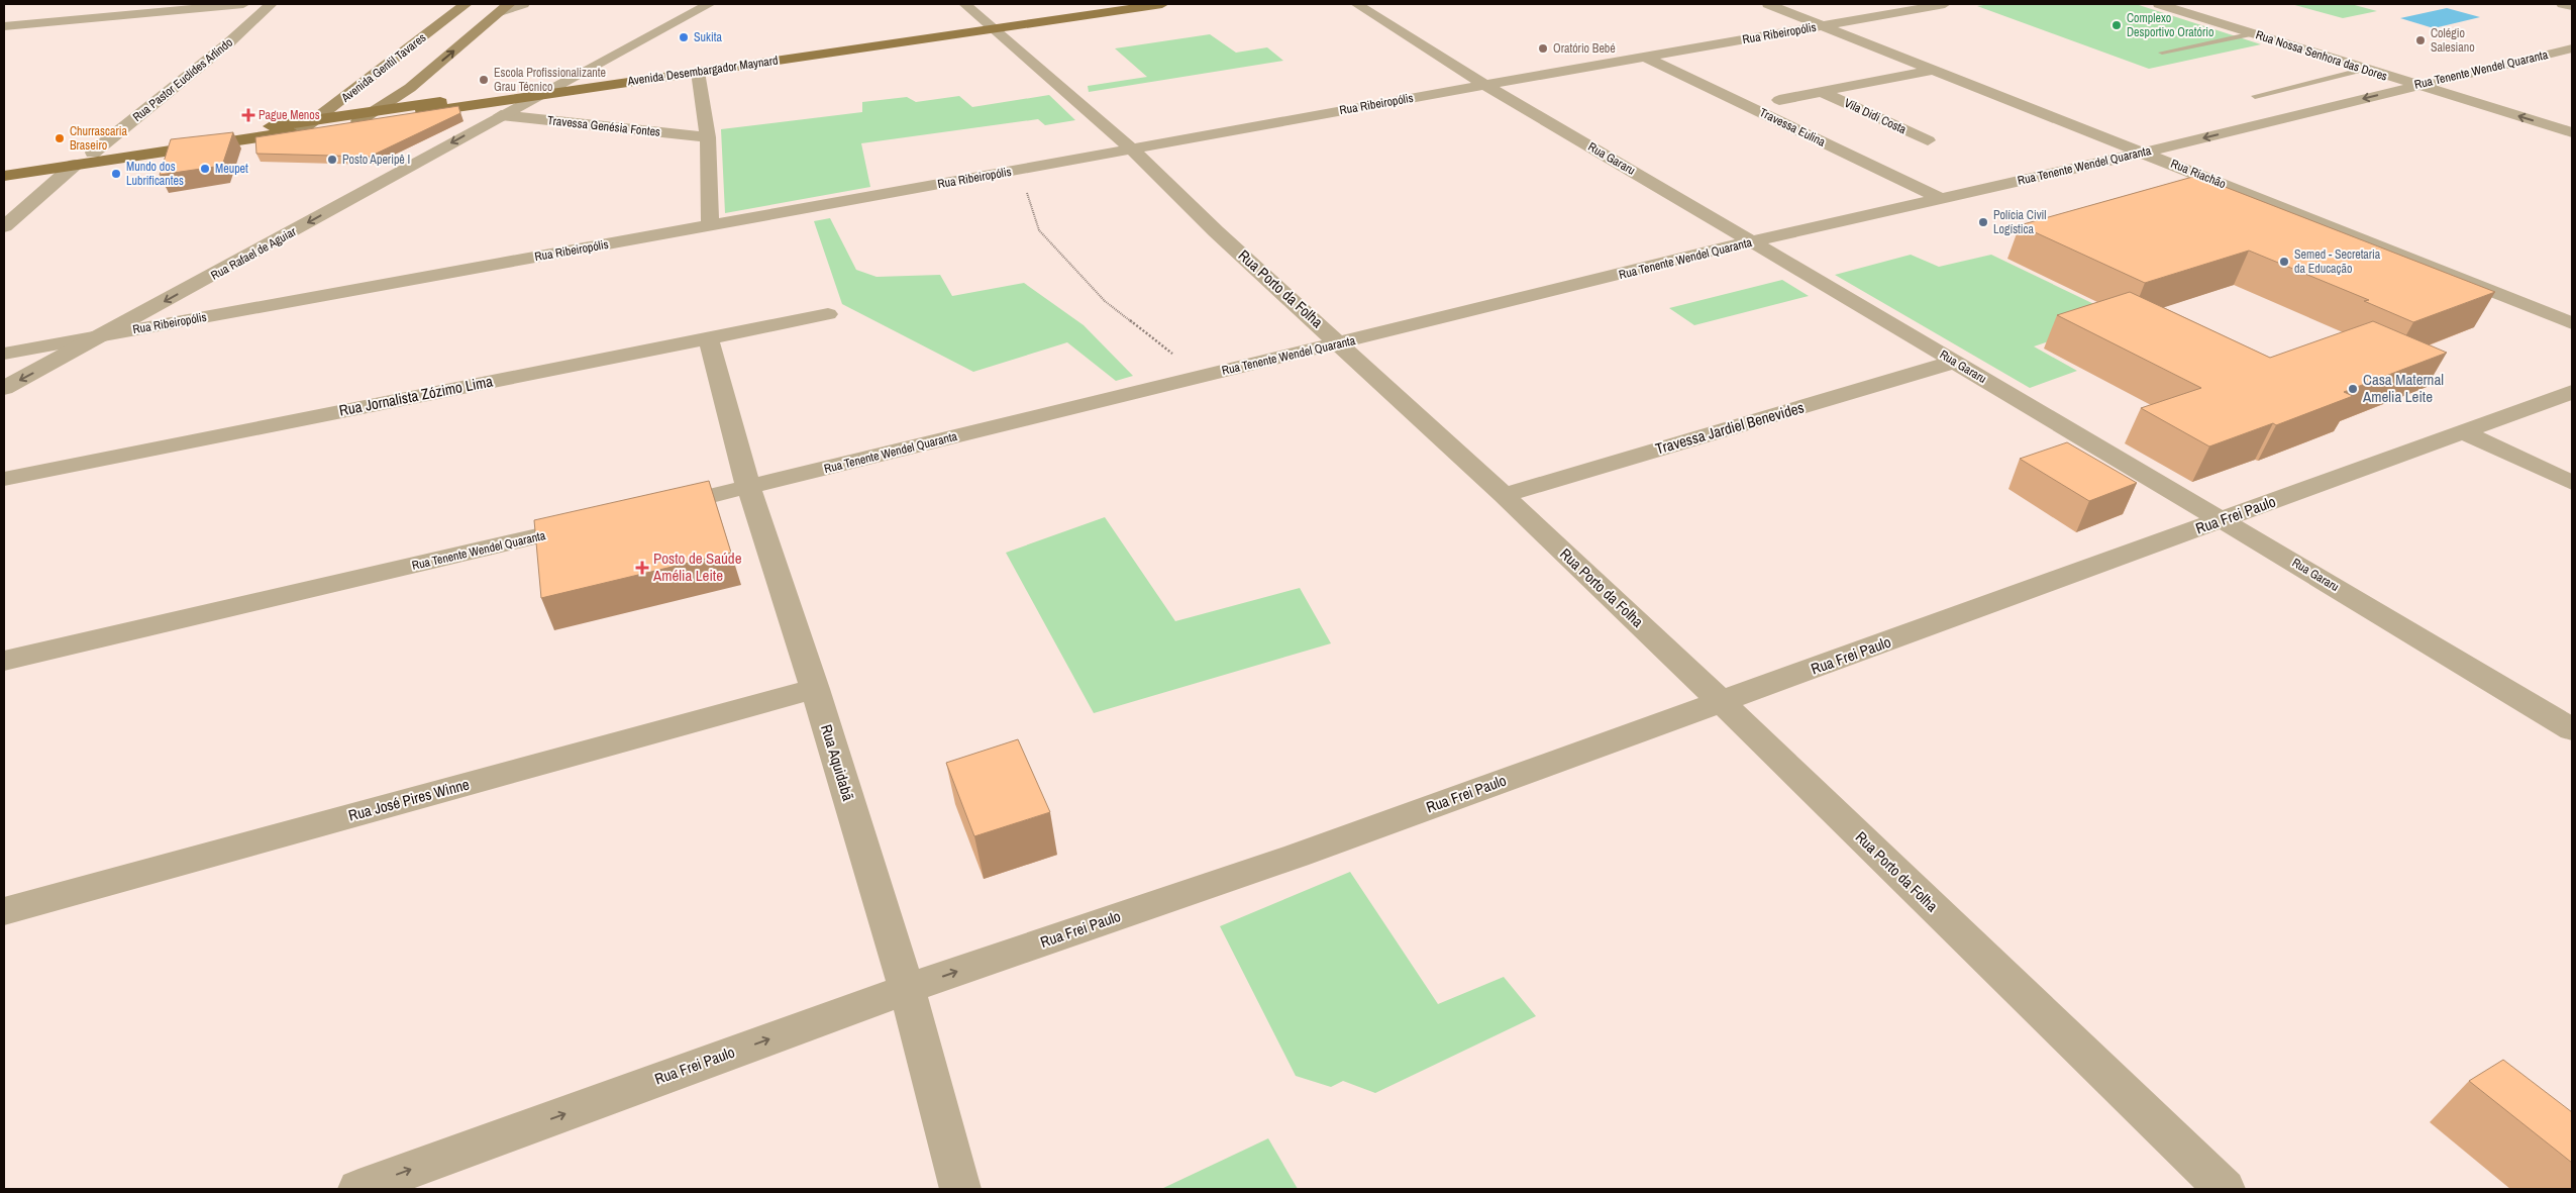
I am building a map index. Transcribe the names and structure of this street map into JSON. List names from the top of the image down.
{
  "streets": {
    "main road": ["Avenida Gentil Tavares", "Avenida Desembargador Maynard"],
    "street": [
      "Rua Ribeiropólis",
      "Rua Nossa Senhora das Dores",
      "Rua Tenente Wendel Quaranta",
      "Rua Pastor Euclídes Arlindo",
      "Vila Didi Costa",
      "Travessa Genésia Fontes",
      "Travessa Eulina",
      "Rua Gararu",
      "Rua Riachão",
      "Rua Rafael de Aguiar",
      "Rua Porto da Folha",
      "Rua Jornalista Zózimo Lima",
      "Travessa Jardiel Benevides",
      "Rua Frei Paulo",
      "Rua Aquidabã",
      "Rua José Pires Winne"
    ]
  },
  "crossings": [
    ["Rua Ribeiropólis", "Travessa Eulina"],
    ["Rua Ribeiropólis", "Rua Gararu"],
    ["Rua Ribeiropólis", "Rua Riachão"],
    ["Rua Ribeiropólis", "Rua Rafael de Aguiar"],
    ["Rua Ribeiropólis", "Rua Porto da Folha"],
    ["Rua Nossa Senhora das Dores", "Rua Tenente Wendel Quaranta"],
    ["Avenida Gentil Tavares", "Avenida Desembargador Maynard"],
    ["Rua Tenente Wendel Quaranta", "Travessa Eulina"],
    ["Rua Tenente Wendel Quaranta", "Rua Gararu"],
    ["Rua Tenente Wendel Quaranta", "Rua Riachão"],
    ["Rua Tenente Wendel Quaranta", "Rua Porto da Folha"],
    ["Rua Tenente Wendel Quaranta", "Rua Aquidabã"],
    ["Avenida Desembargador Maynard", "Rua Pastor Euclídes Arlindo"],
    ["Avenida Desembargador Maynard", "Travessa Genésia Fontes"],
    ["Avenida Desembargador Maynard", "Rua Rafael de Aguiar"],
    ["Avenida Desembargador Maynard", "Rua Porto da Folha"],
    ["Vila Didi Costa", "Rua Riachão"],
    ["Travessa Genésia Fontes", "Rua Rafael de Aguiar"],
    ["Rua Gararu", "Travessa Jardiel Benevides"],
    ["Rua Gararu", "Rua Frei Paulo"],
    ["Rua Porto da Folha", "Travessa Jardiel Benevides"],
    ["Rua Porto da Folha", "Rua Frei Paulo"],
    ["Rua Jornalista Zózimo Lima", "Rua Aquidabã"],
    ["Rua Frei Paulo", "Rua Aquidabã"],
    ["Rua Aquidabã", "Rua José Pires Winne"]
  ],
  "one_way": ["Rua Nossa Senhora das Dores", "Rua Frei Paulo"],
  "places": {
    "other": [
      "Complexo Desportivo Oratório",
      "Sukita",
      "Colégio Salesiano",
      "Oratório Bebé",
      "Escola Profissionalizante Grau Técnico",
      "Churrascaria Braseiro",
      "Posto Aperipê I",
      "Meupet",
      "Mundo dos Lubrificantes",
      "Polícia Civil Logística",
      "Semed - Secretaria da Educação",
      "Casa Maternal Amelia Leite"
    ],
    "health": ["Pague Menos", "Posto de Saúde Amélia Leite"]
  }
}
